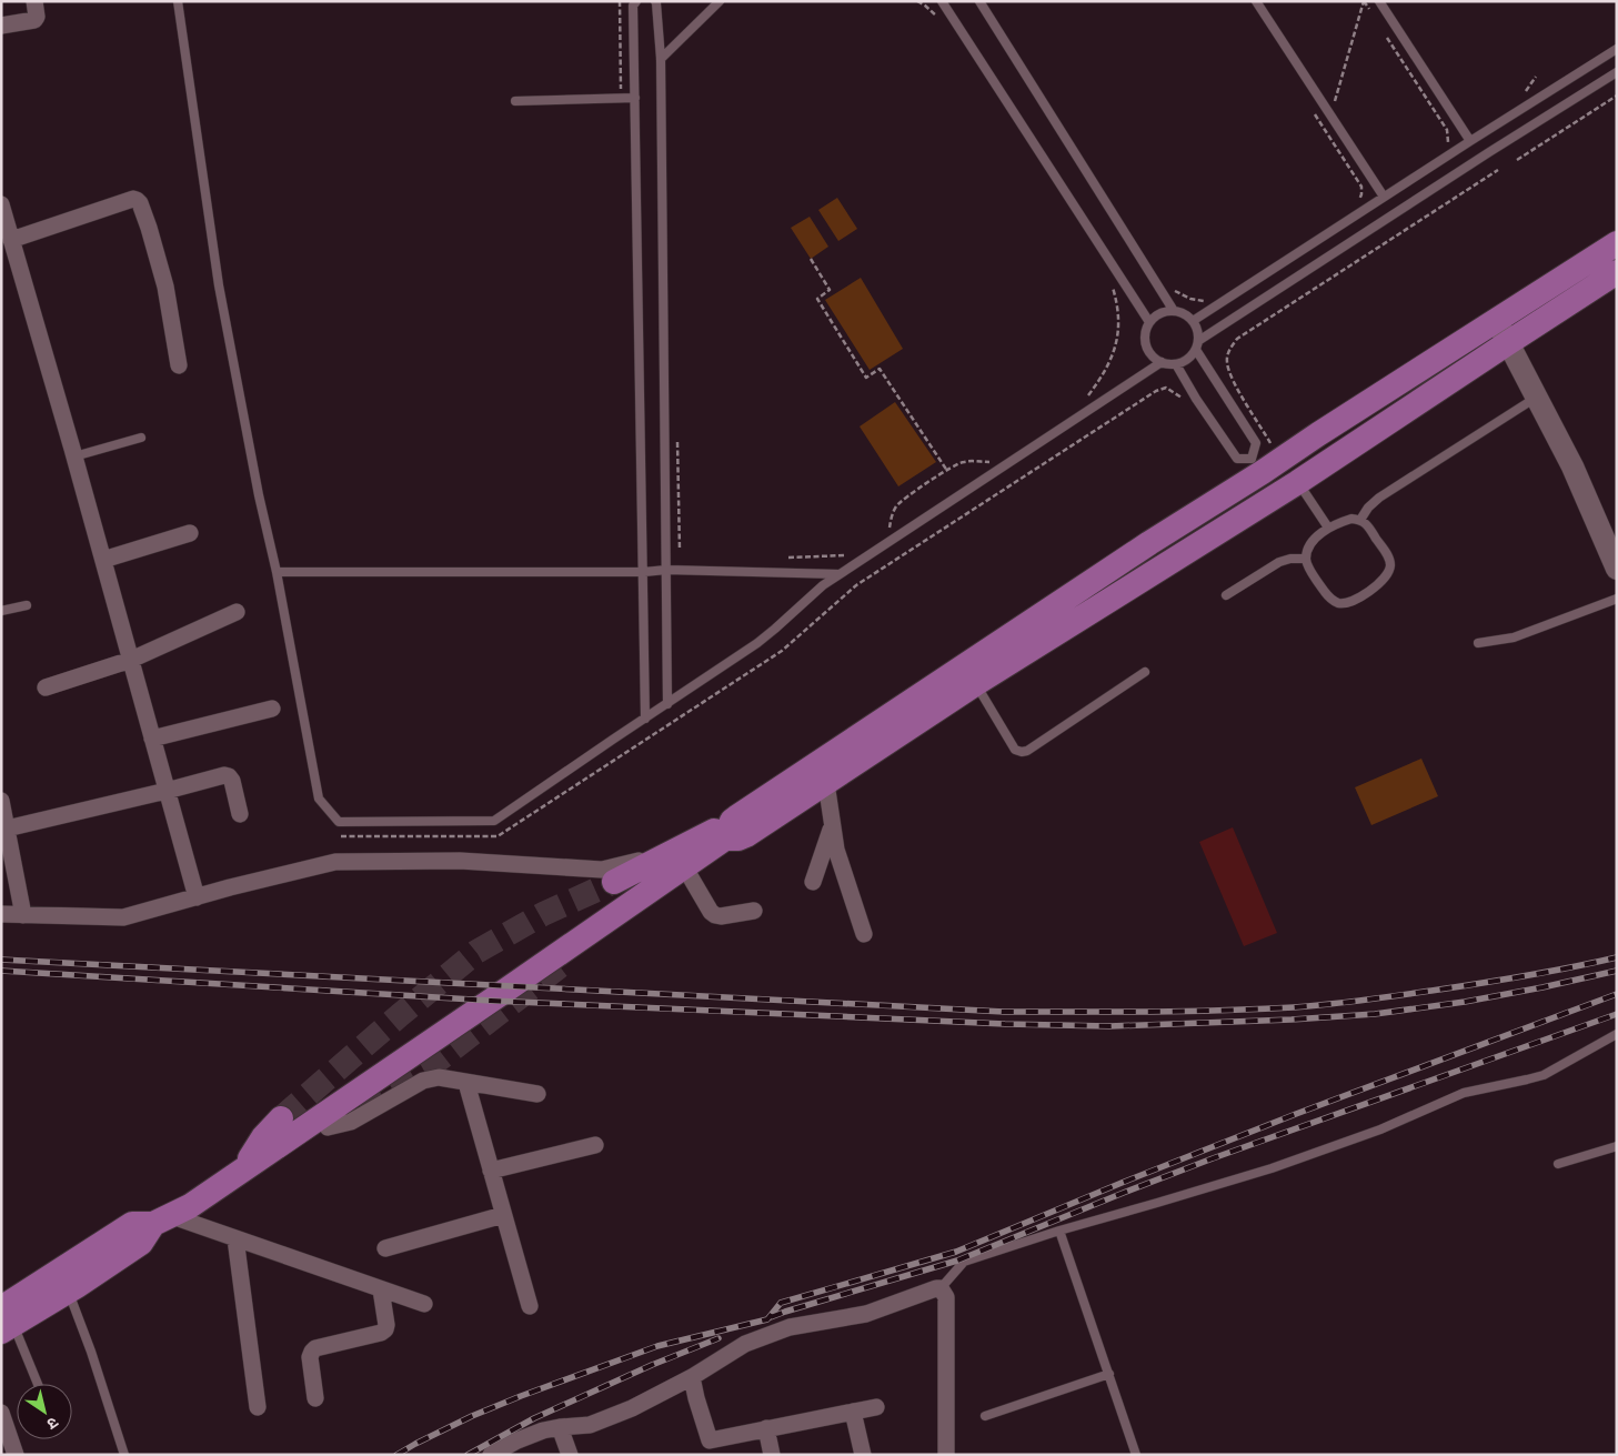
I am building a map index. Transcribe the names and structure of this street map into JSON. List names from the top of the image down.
{
  "north": "bottom right"
}
